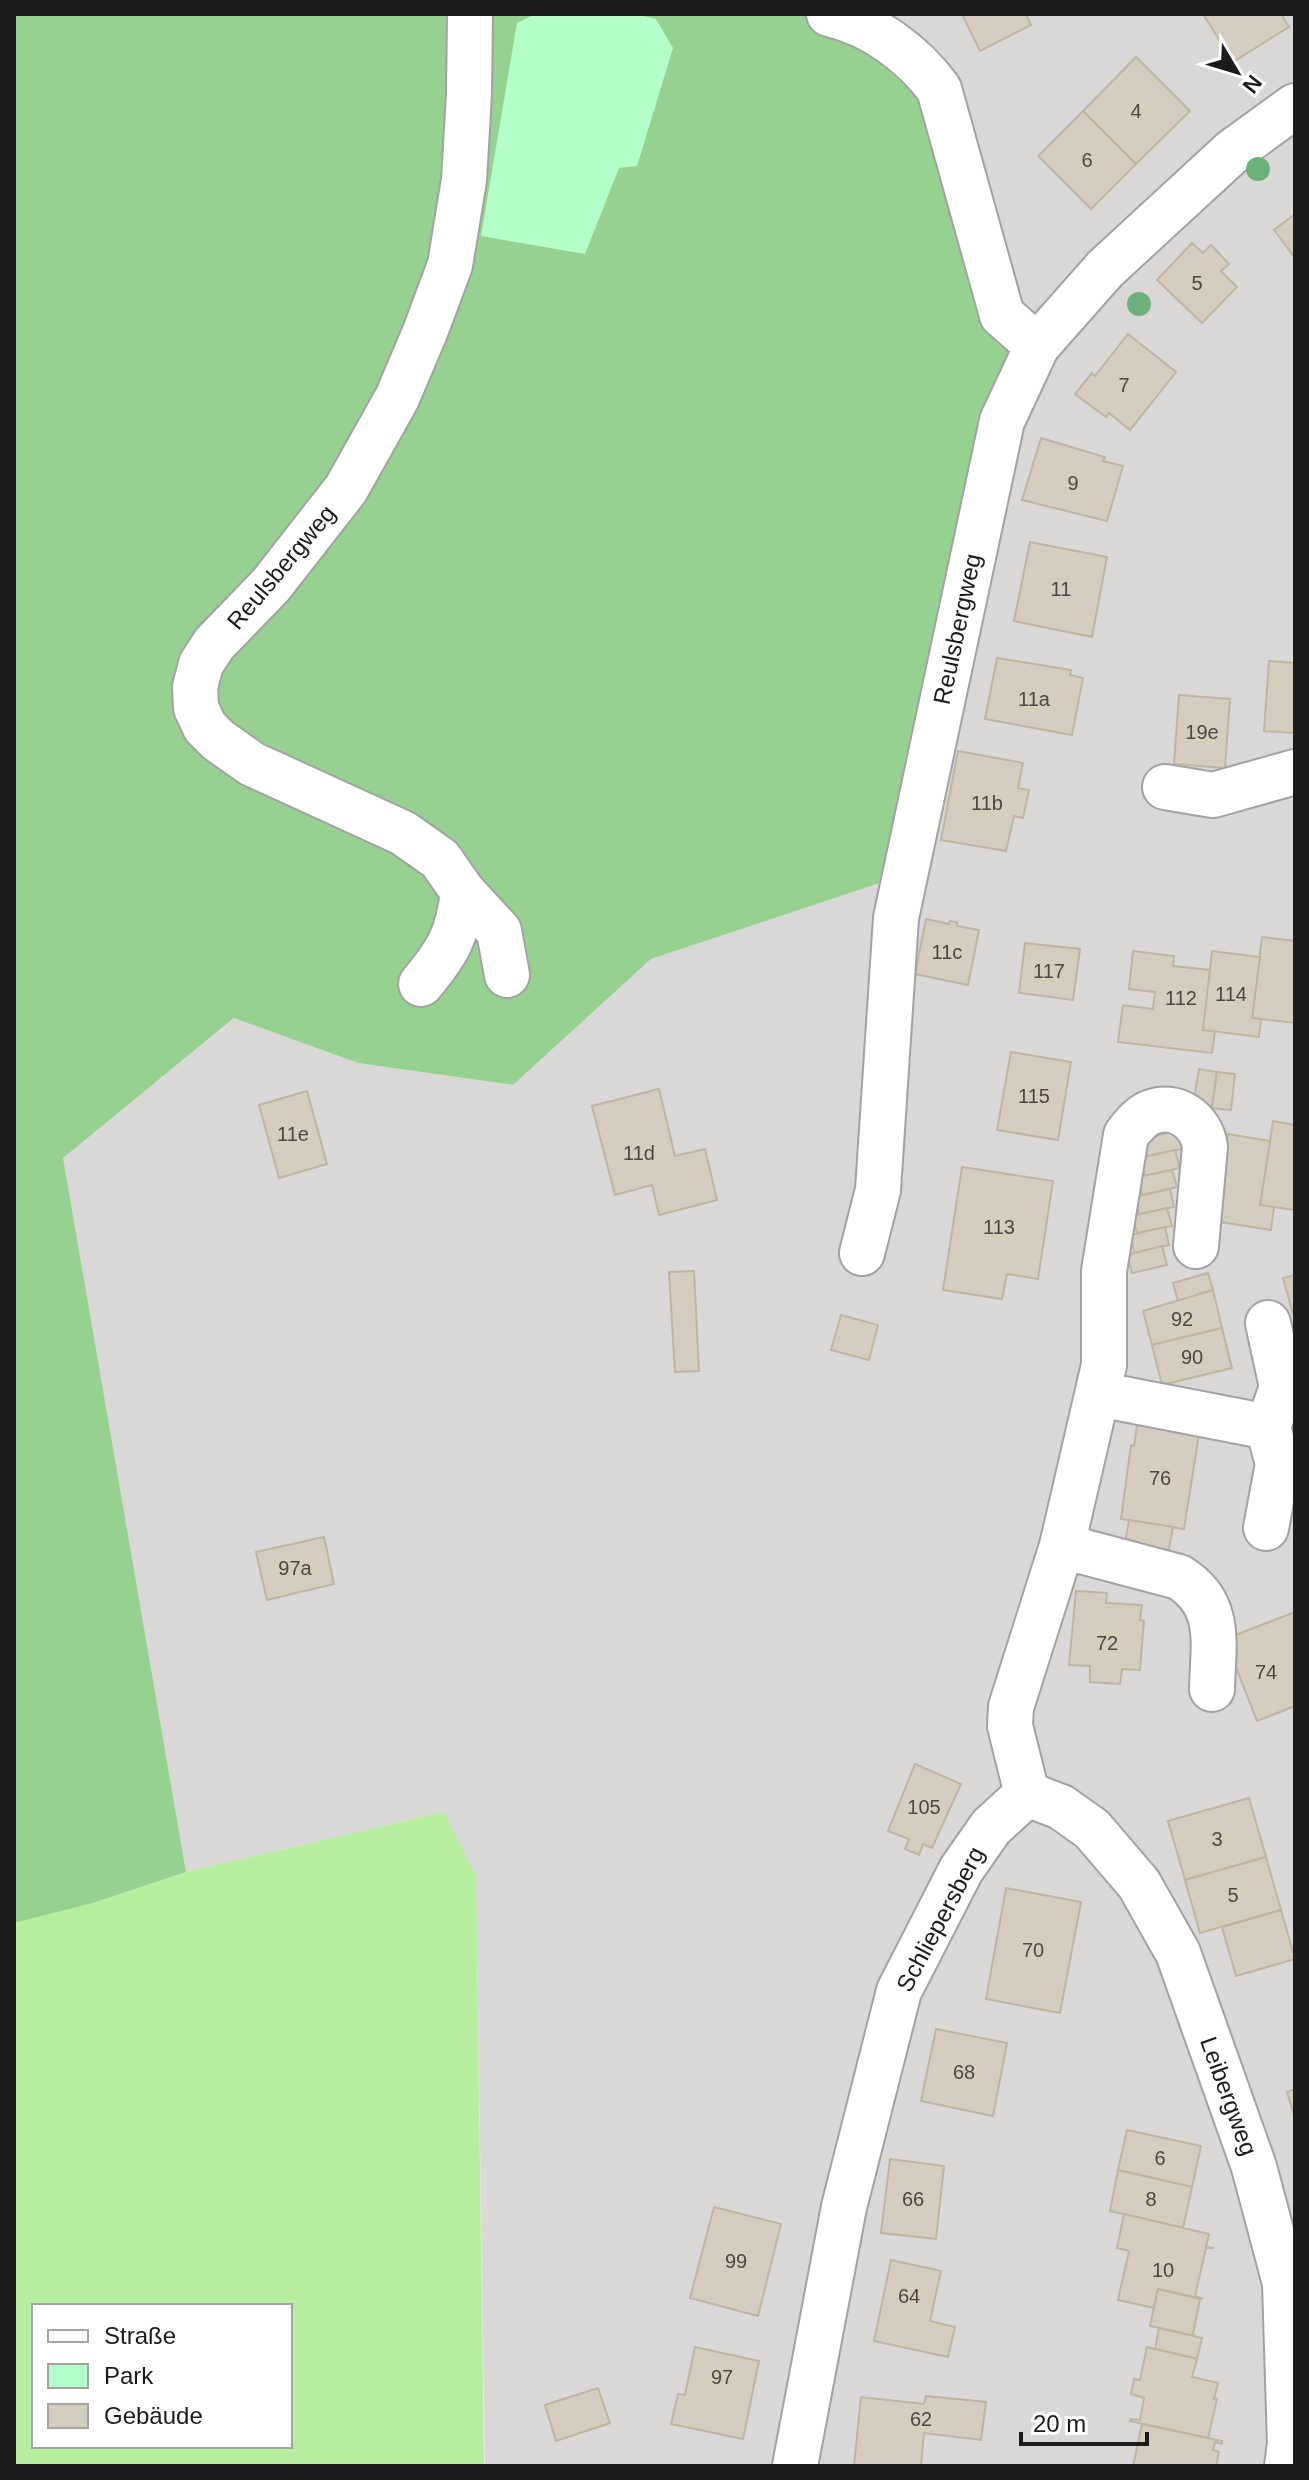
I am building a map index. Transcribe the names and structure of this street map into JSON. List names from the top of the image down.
{
  "streets": {
    "street": ["Reulsbergweg", "Schliepersberg", "Leibergweg"]
  },
  "crossings": [
    ["Schliepersberg", "Leibergweg"]
  ],
  "house_numbers": [
    "4",
    "6",
    "5",
    "7",
    "9",
    "11",
    "11a",
    "19e",
    "11b",
    "11c",
    "117",
    "114",
    "112",
    "115",
    "11e",
    "11d",
    "113",
    "92",
    "90",
    "76",
    "97a",
    "72",
    "74",
    "105",
    "3",
    "5",
    "70",
    "68",
    "6",
    "66",
    "8",
    "99",
    "10",
    "64",
    "97",
    "62"
  ],
  "legend": ["Straße", "Park", "Gebäude"],
  "scale_bar": "20 m",
  "north": "bottom right"
}
